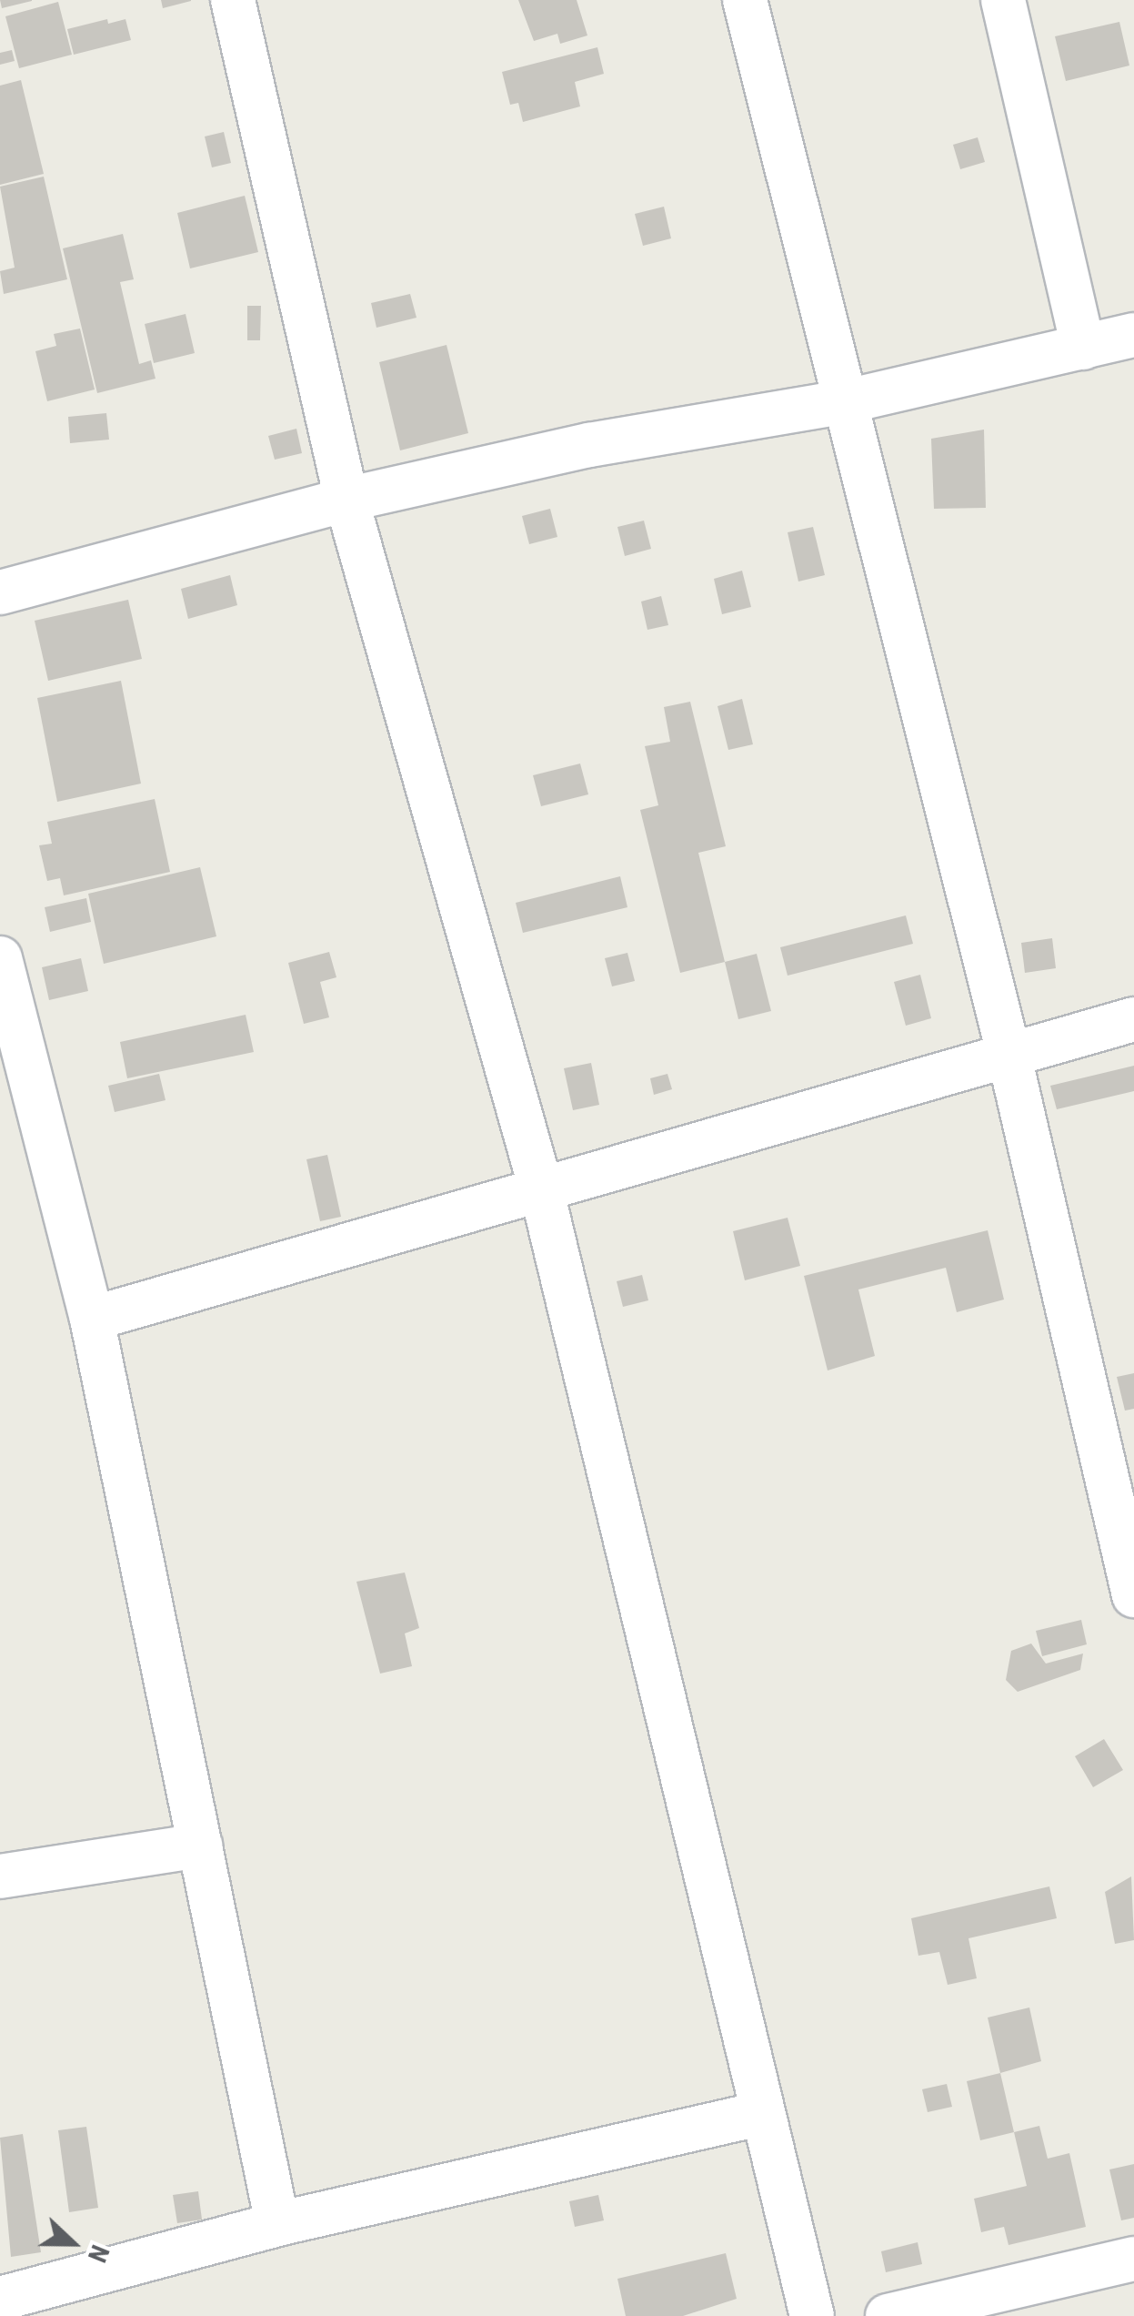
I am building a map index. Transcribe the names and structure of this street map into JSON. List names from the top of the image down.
{
  "north": "right"
}
